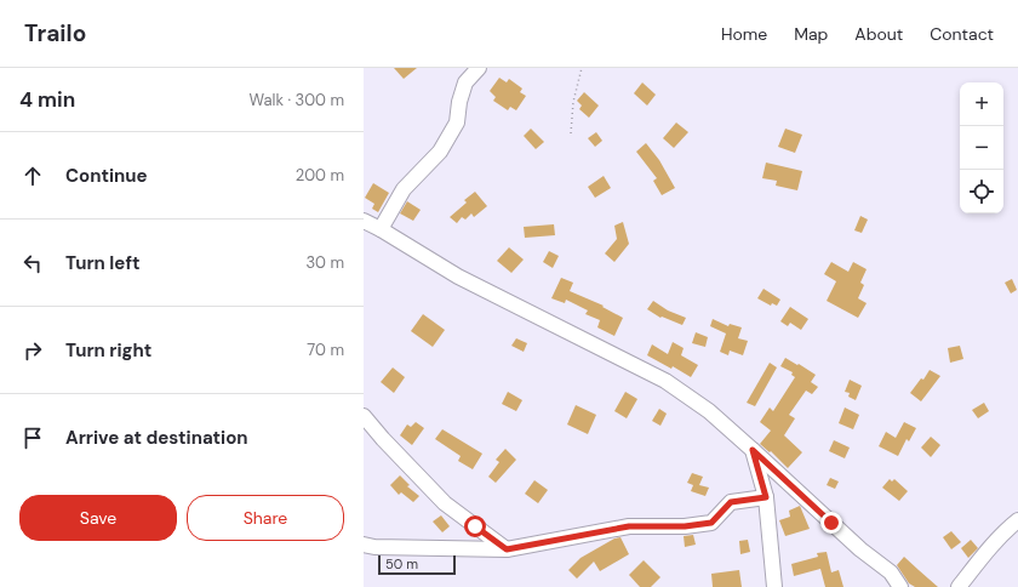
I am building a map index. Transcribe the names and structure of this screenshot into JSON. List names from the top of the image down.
{
  "scale_bar": "50 m",
  "page": {
    "header": "Trailo",
    "nav": [
      "Home",
      "Map",
      "About",
      "Contact"
    ],
    "heading": ["4 min", "Walk · 300 m"],
    "map_buttons": ["+", "−"],
    "list": [
      ["Continue", "200 m"],
      ["Turn left", "30 m"],
      ["Turn right", "70 m"],
      "Arrive at destination"
    ],
    "buttons": ["Save", "Share"],
    "scale": "50 m"
  }
}
